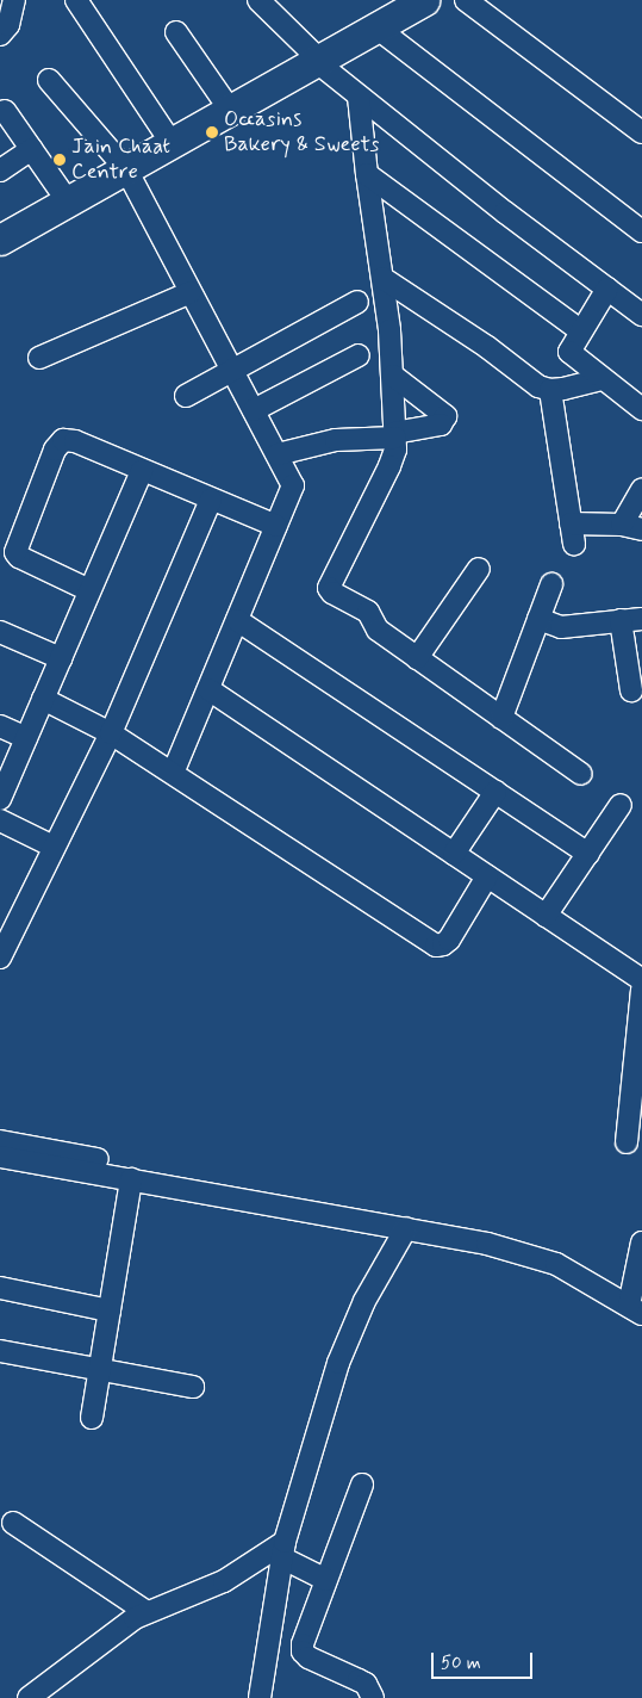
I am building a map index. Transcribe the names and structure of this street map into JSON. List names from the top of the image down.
{
  "places": ["Occasins Bakery & Sweets", "Jain Chaat Centre"],
  "scale_bar": "50 m"
}
